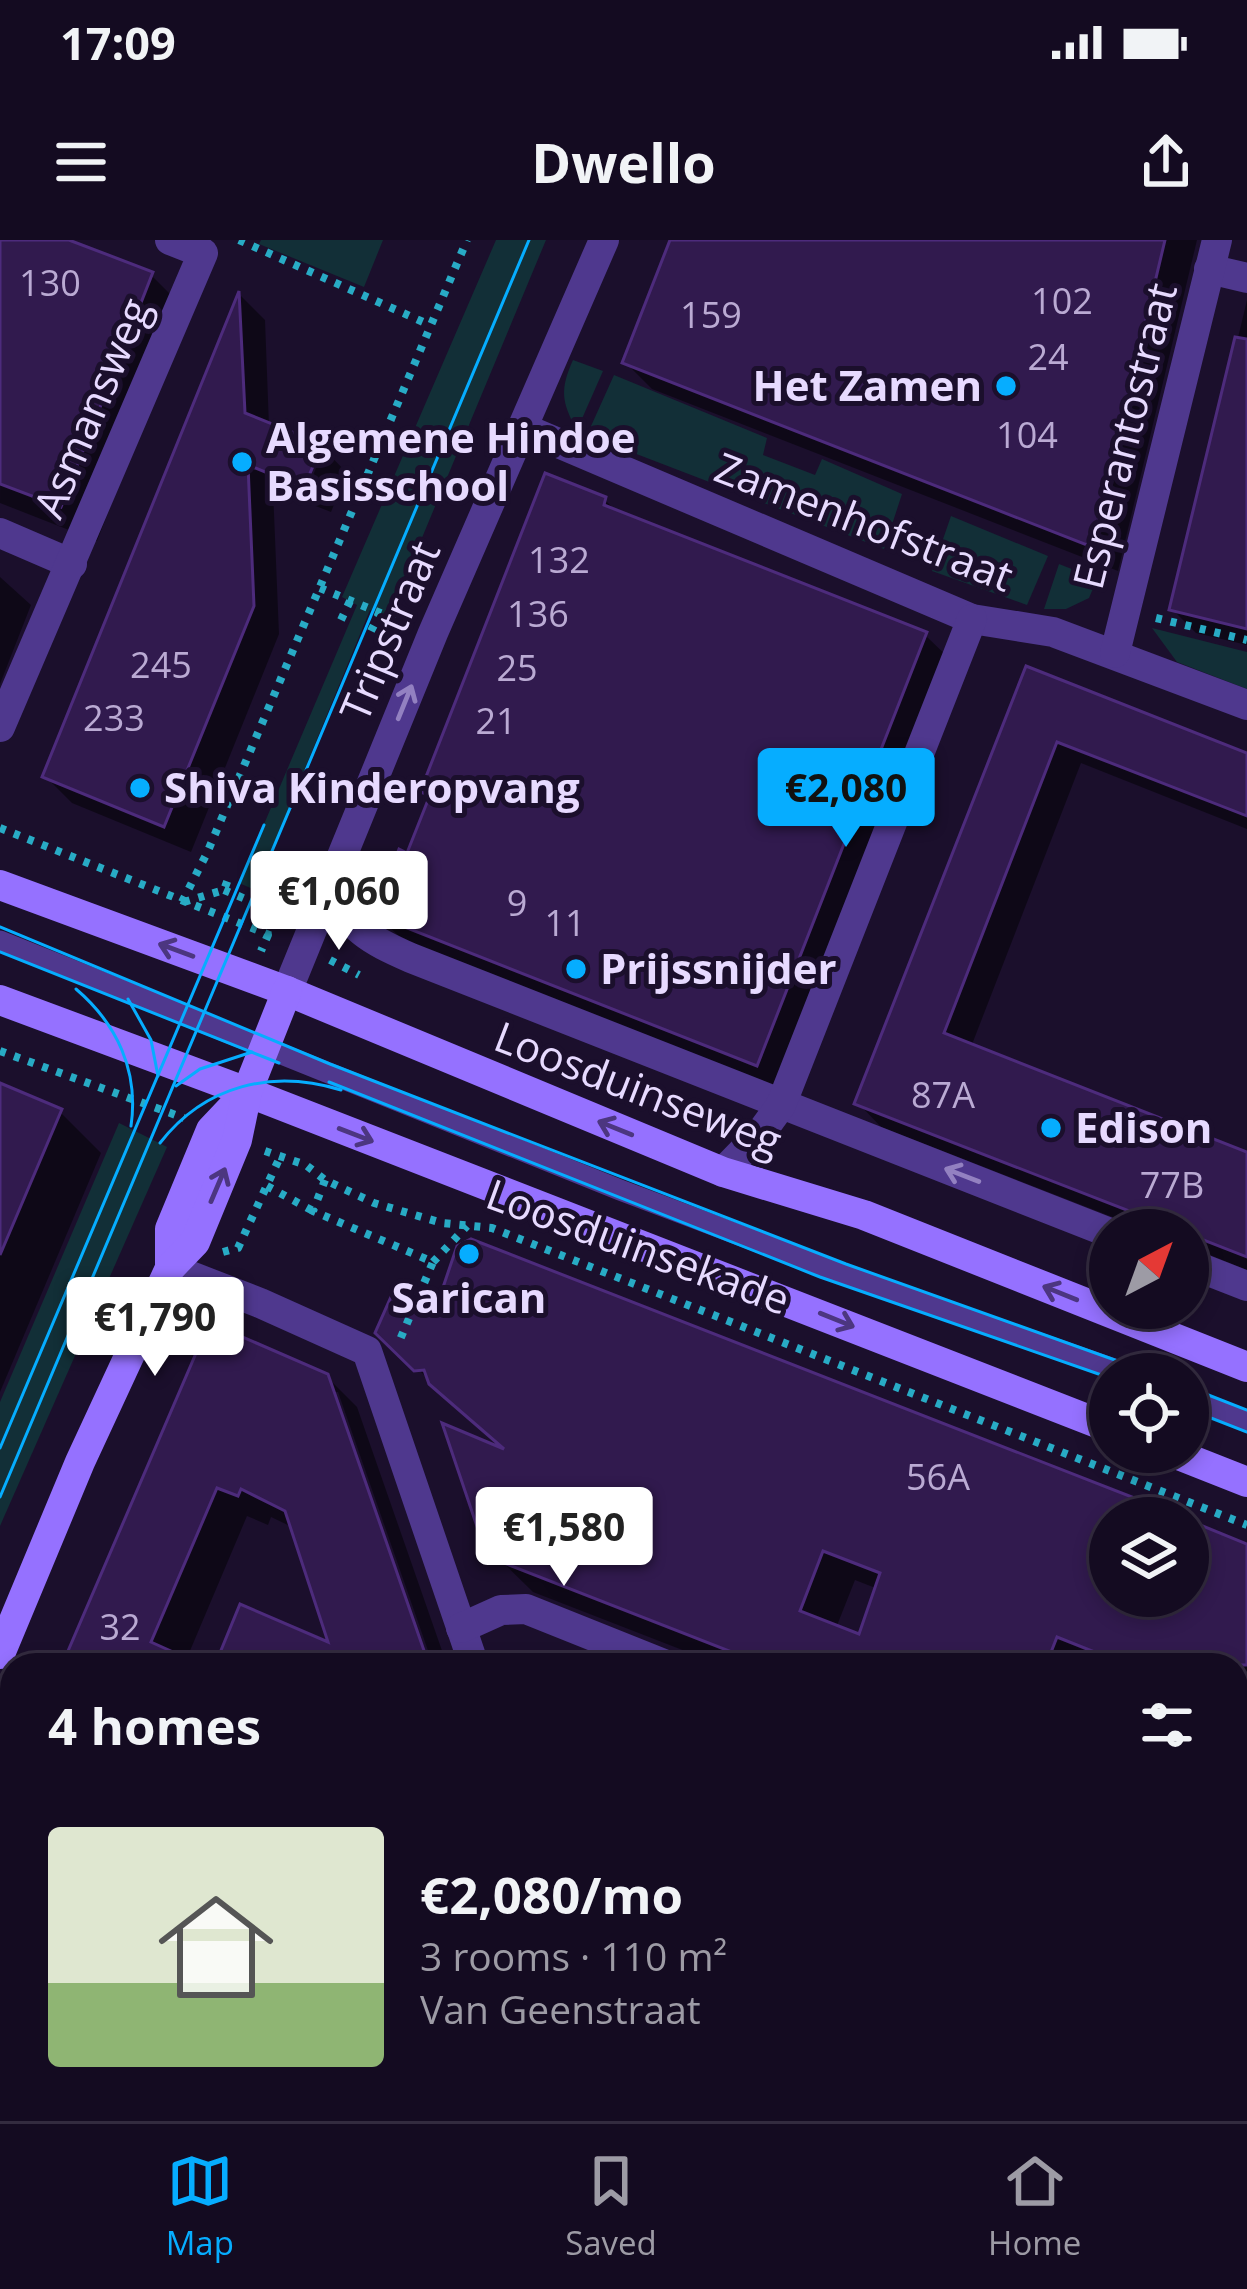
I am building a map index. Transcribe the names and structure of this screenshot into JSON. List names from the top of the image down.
{
  "streets": {
    "main road": ["Loosduinseweg", "Loosduinsekade"],
    "street": [
      "Asmansweg",
      "Esperantostraat",
      "Zamenhofstraat",
      "Tripstraat"
    ]
  },
  "crossings": [
    ["Esperantostraat", "Zamenhofstraat"],
    ["Zamenhofstraat", "Tripstraat"],
    ["Tripstraat", "Loosduinseweg"]
  ],
  "one_way": ["Loosduinsekade"],
  "places": [
    "Het Zamen",
    "Algemene Hindoe Basisschool",
    "Shiva Kinderopvang",
    "Prijssnijder",
    "Edison",
    "Sarican"
  ],
  "house_numbers": [
    "130",
    "102",
    "159",
    "24",
    "104",
    "132",
    "136",
    "245",
    "25",
    "233",
    "21",
    "9",
    "11",
    "87A",
    "77B",
    "56A",
    "32"
  ],
  "north": "top right",
  "page": {
    "status": "17:09",
    "header": "Dwello",
    "price": [
      "€2,080",
      "€1,060",
      "€1,790",
      "€1,580"
    ],
    "heading": "4 homes",
    "list": [
      {
        "name": "€2,080/mo",
        "note": "3 rooms · 110 m² · Van Geenstraat"
      }
    ],
    "tabs": ["Map", "Saved", "Home"]
  }
}
